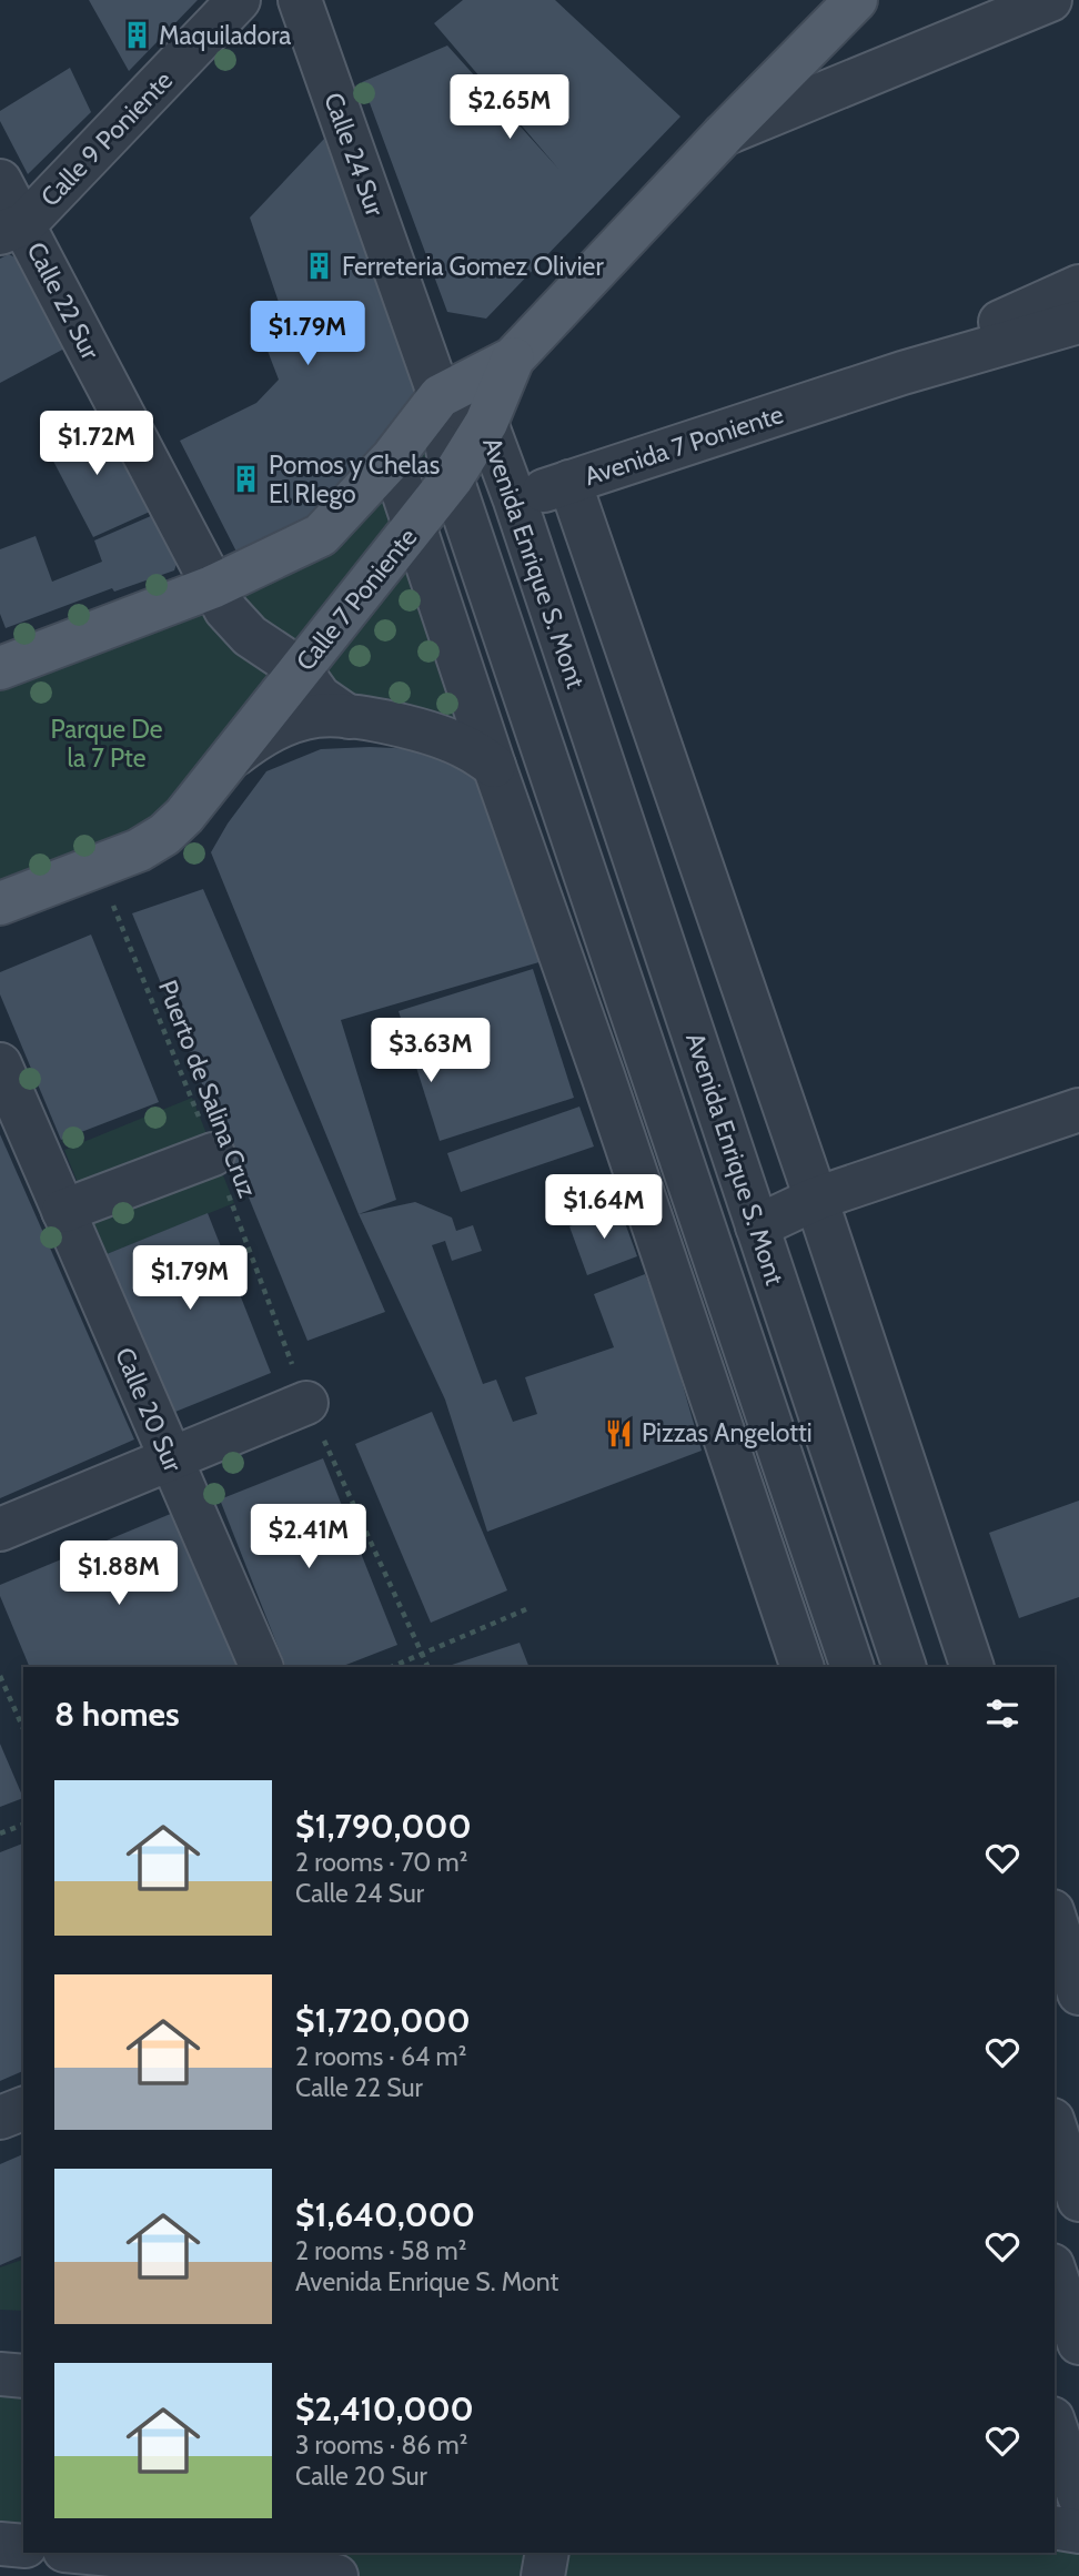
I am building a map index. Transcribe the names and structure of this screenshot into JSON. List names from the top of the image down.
{
  "streets": {
    "main road": ["Calle 7 Poniente"],
    "street": [
      "Calle 9 Poniente",
      "Calle 24 Sur",
      "Calle 22 Sur",
      "Avenida 7 Poniente",
      "Avenida Enrique S. Mont",
      "Calle 20 Sur"
    ],
    "path": ["Puerto de Salina Cruz"]
  },
  "crossings": [
    ["Calle 9 Poniente", "Calle 22 Sur"],
    ["Calle 24 Sur", "Avenida Enrique S. Mont"],
    ["Calle 22 Sur", "Calle 7 Poniente"],
    ["Avenida 7 Poniente", "Avenida Enrique S. Mont"],
    ["Avenida 7 Poniente", "Calle 7 Poniente"],
    ["Avenida Enrique S. Mont", "Calle 7 Poniente"],
    ["Calle 7 Poniente", "Puerto de Salina Cruz"]
  ],
  "parks": ["Parque De la 7 Pte"],
  "places": {
    "building": ["Maquiladora", "Ferreteria Gomez Olivier", "Pomos y Chelas El RIego"],
    "restaurant": ["Pizzas Angelotti"]
  },
  "page": {
    "price": [
      "$2.65M",
      "$1.79M",
      "$1.72M",
      "$3.63M",
      "$1.64M",
      "$1.79M",
      "$2.41M",
      "$1.88M"
    ],
    "heading": "8 homes",
    "list": [
      {
        "name": "$1,790,000",
        "note": "2 rooms · 70 m² · Calle 24 Sur"
      },
      {
        "name": "$1,720,000",
        "note": "2 rooms · 64 m² · Calle 22 Sur"
      },
      {
        "name": "$1,640,000",
        "note": "2 rooms · 58 m² · Avenida Enrique S. Mont"
      },
      {
        "name": "$2,410,000",
        "note": "3 rooms · 86 m² · Calle 20 Sur"
      }
    ]
  }
}
